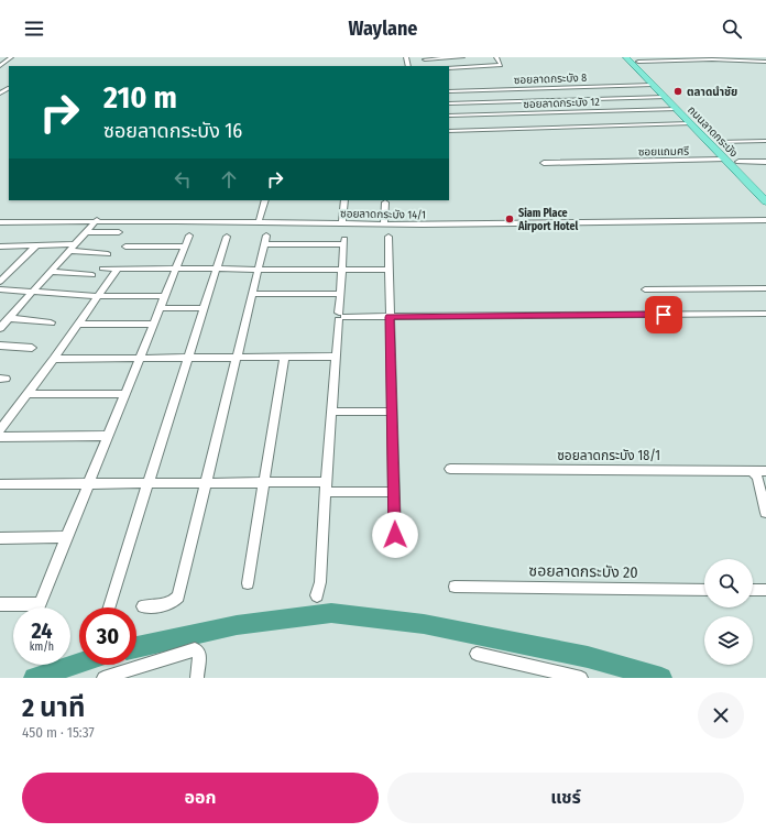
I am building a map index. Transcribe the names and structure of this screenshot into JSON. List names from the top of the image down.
{
  "streets": {
    "main road": ["ถนนลาดกระบัง"],
    "street": [
      "ซอยลาดกระบัง 8",
      "ซอยลาดกระบัง 12",
      "ซอยแถมศรี",
      "ซอยลาดกระบัง 14/1",
      "ซอยลาดกระบัง 18/1",
      "ซอยลาดกระบัง 20"
    ]
  },
  "crossings": [
    ["ซอยลาดกระบัง 8", "ถนนลาดกระบัง"],
    ["ซอยลาดกระบัง 12", "ถนนลาดกระบัง"],
    ["ถนนลาดกระบัง", "ซอยแถมศรี"]
  ],
  "places": ["ตลาดนำชัย", "Siam Place Airport Hotel"],
  "page": {
    "header": "Waylane",
    "turn": ["210 m", "ซอยลาดกระบัง 16"],
    "speed": "24 km/h",
    "limit": "30",
    "heading": ["2 นาที", "450 m · 15:37"],
    "buttons": ["ออก", "แชร์"]
  }
}
